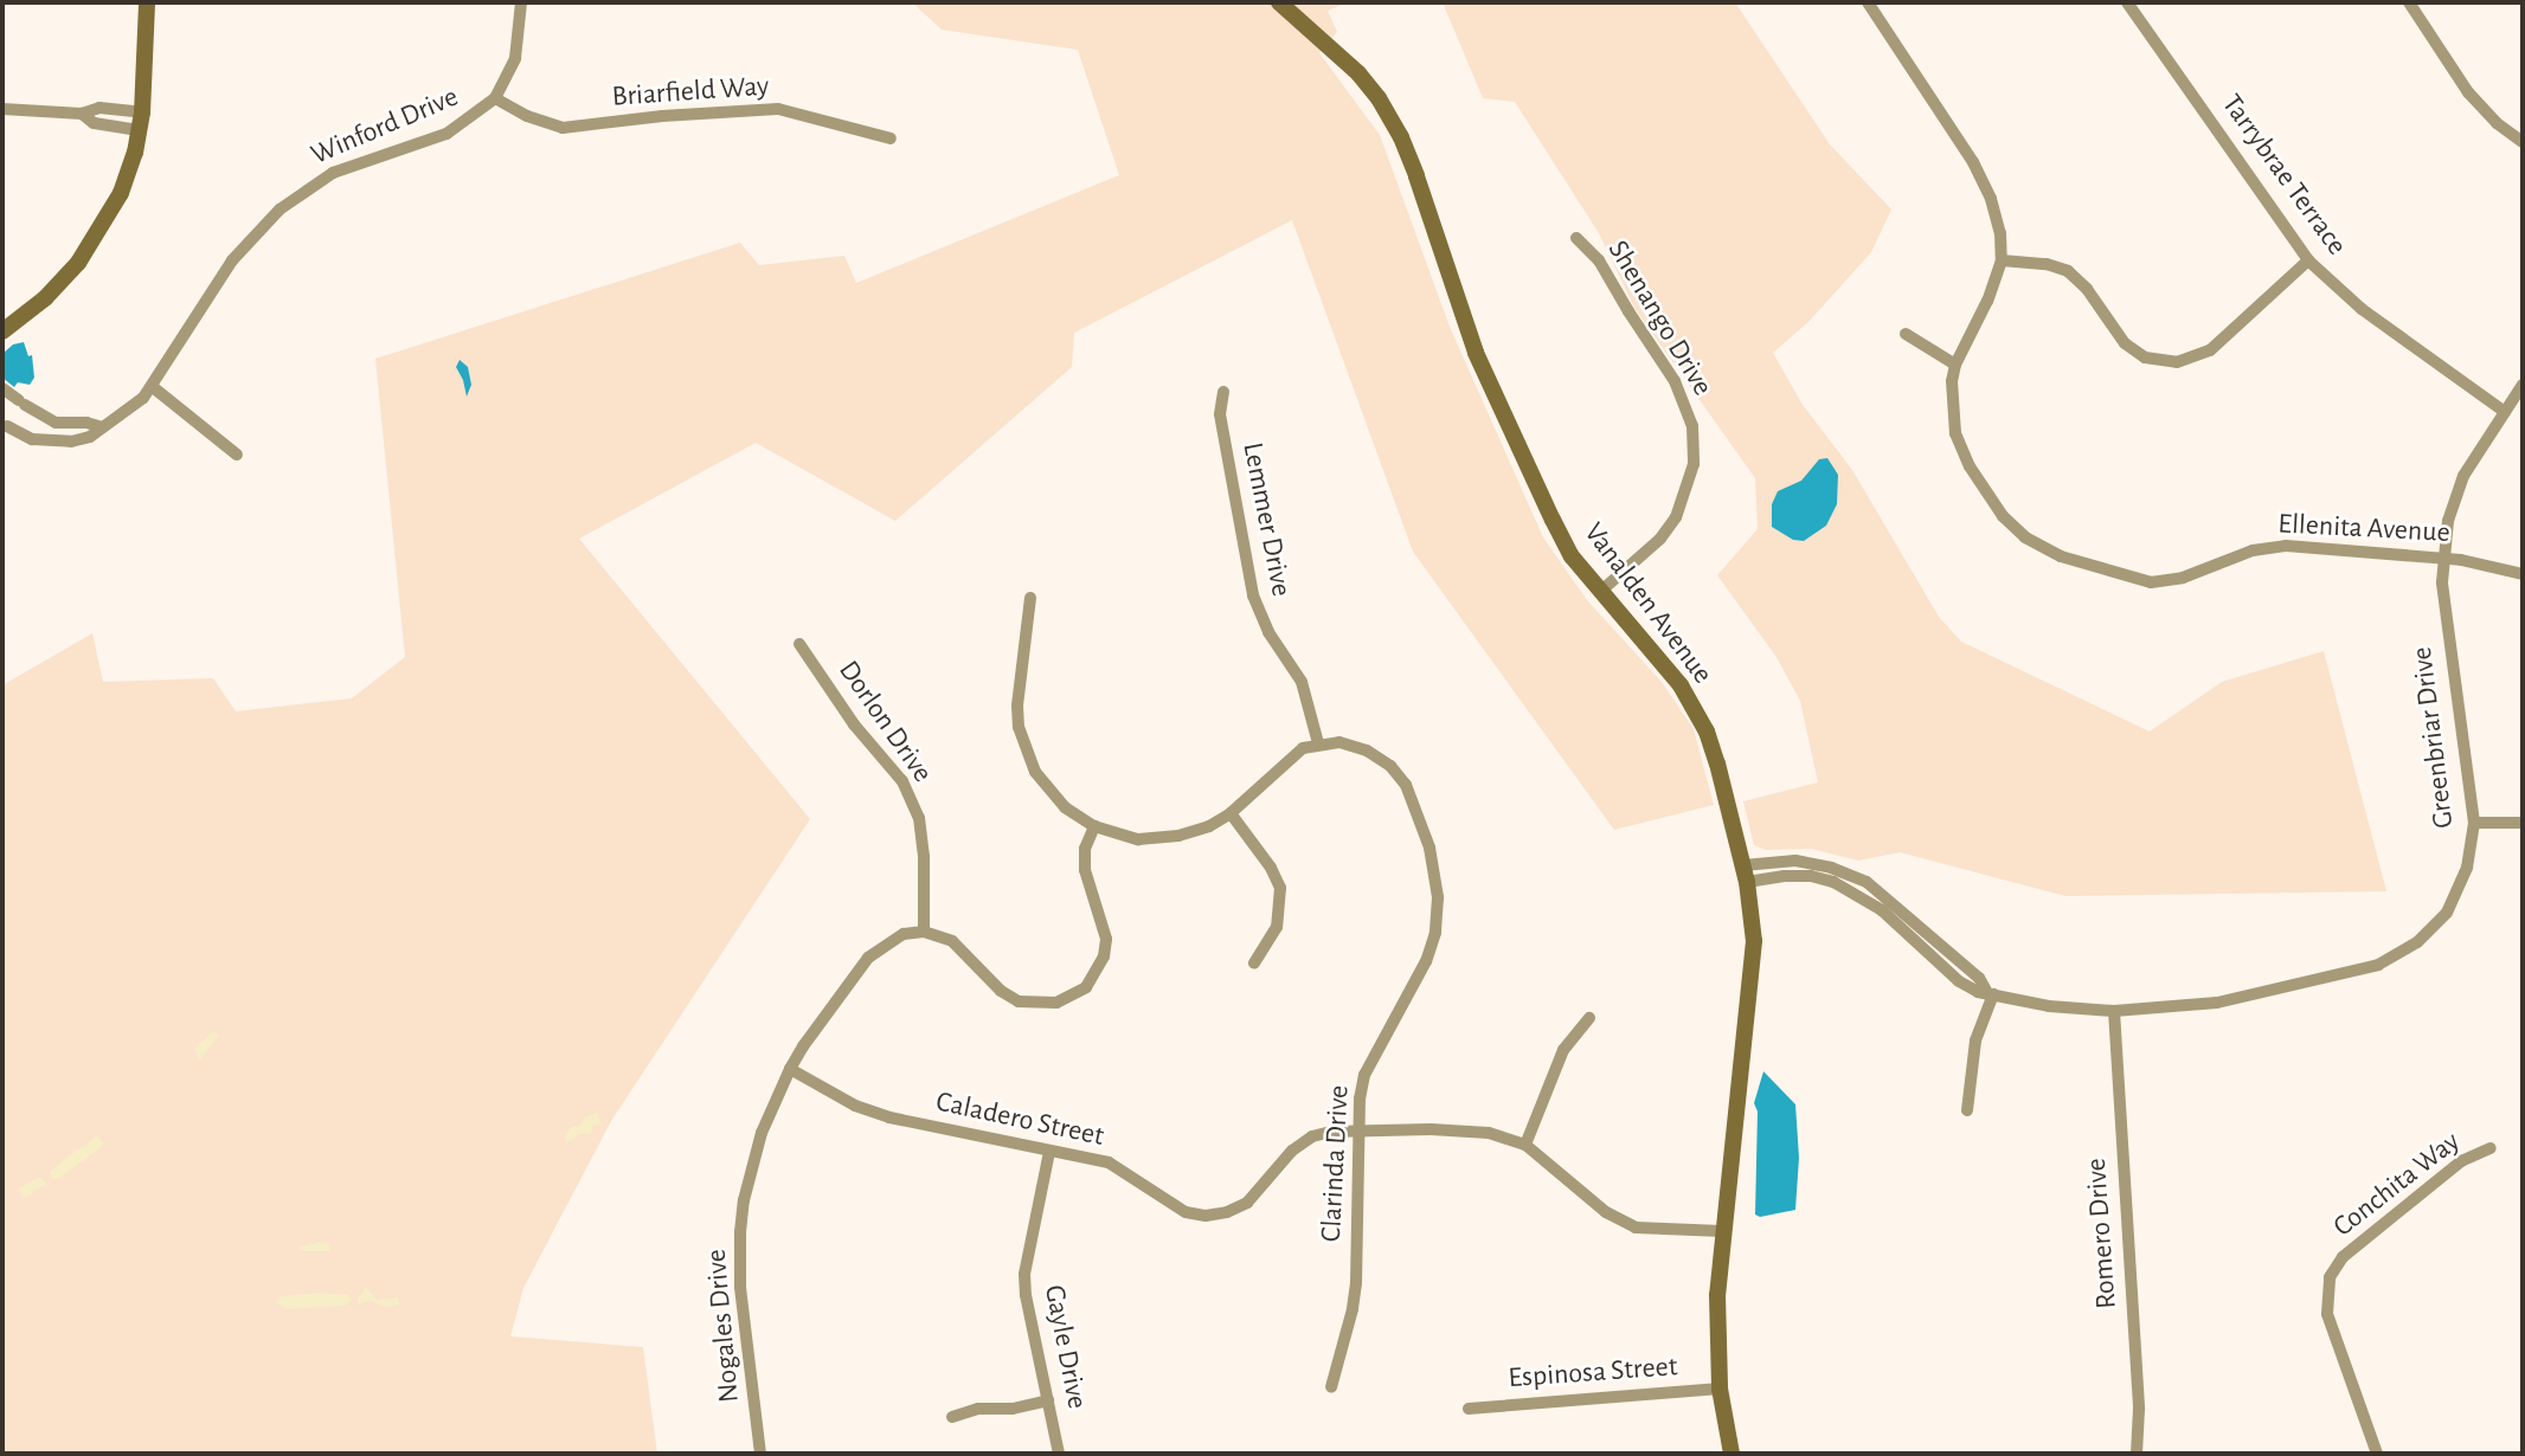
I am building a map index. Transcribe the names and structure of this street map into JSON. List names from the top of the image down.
{
  "streets": {
    "main road": ["Vanalden Avenue"],
    "street": [
      "Briarfield Way",
      "Winford Drive",
      "Tarrybrae Terrace",
      "Shenango Drive",
      "Lemmer Drive",
      "Ellenita Avenue",
      "Dorlon Drive",
      "Greenbriar Drive",
      "Caladero Street",
      "Clarinda Drive",
      "Conchita Way",
      "Romero Drive",
      "Nogales Drive",
      "Gayle Drive",
      "Espinosa Street"
    ]
  },
  "crossings": [
    ["Briarfield Way", "Winford Drive"],
    ["Tarrybrae Terrace", "Greenbriar Drive"],
    ["Shenango Drive", "Vanalden Avenue"],
    ["Lemmer Drive", "Clarinda Drive"],
    ["Ellenita Avenue", "Greenbriar Drive"],
    ["Vanalden Avenue", "Caladero Street"],
    ["Vanalden Avenue", "Espinosa Street"],
    ["Dorlon Drive", "Nogales Drive"],
    ["Greenbriar Drive", "Romero Drive"],
    ["Caladero Street", "Clarinda Drive"],
    ["Caladero Street", "Nogales Drive"],
    ["Caladero Street", "Gayle Drive"]
  ]
}
